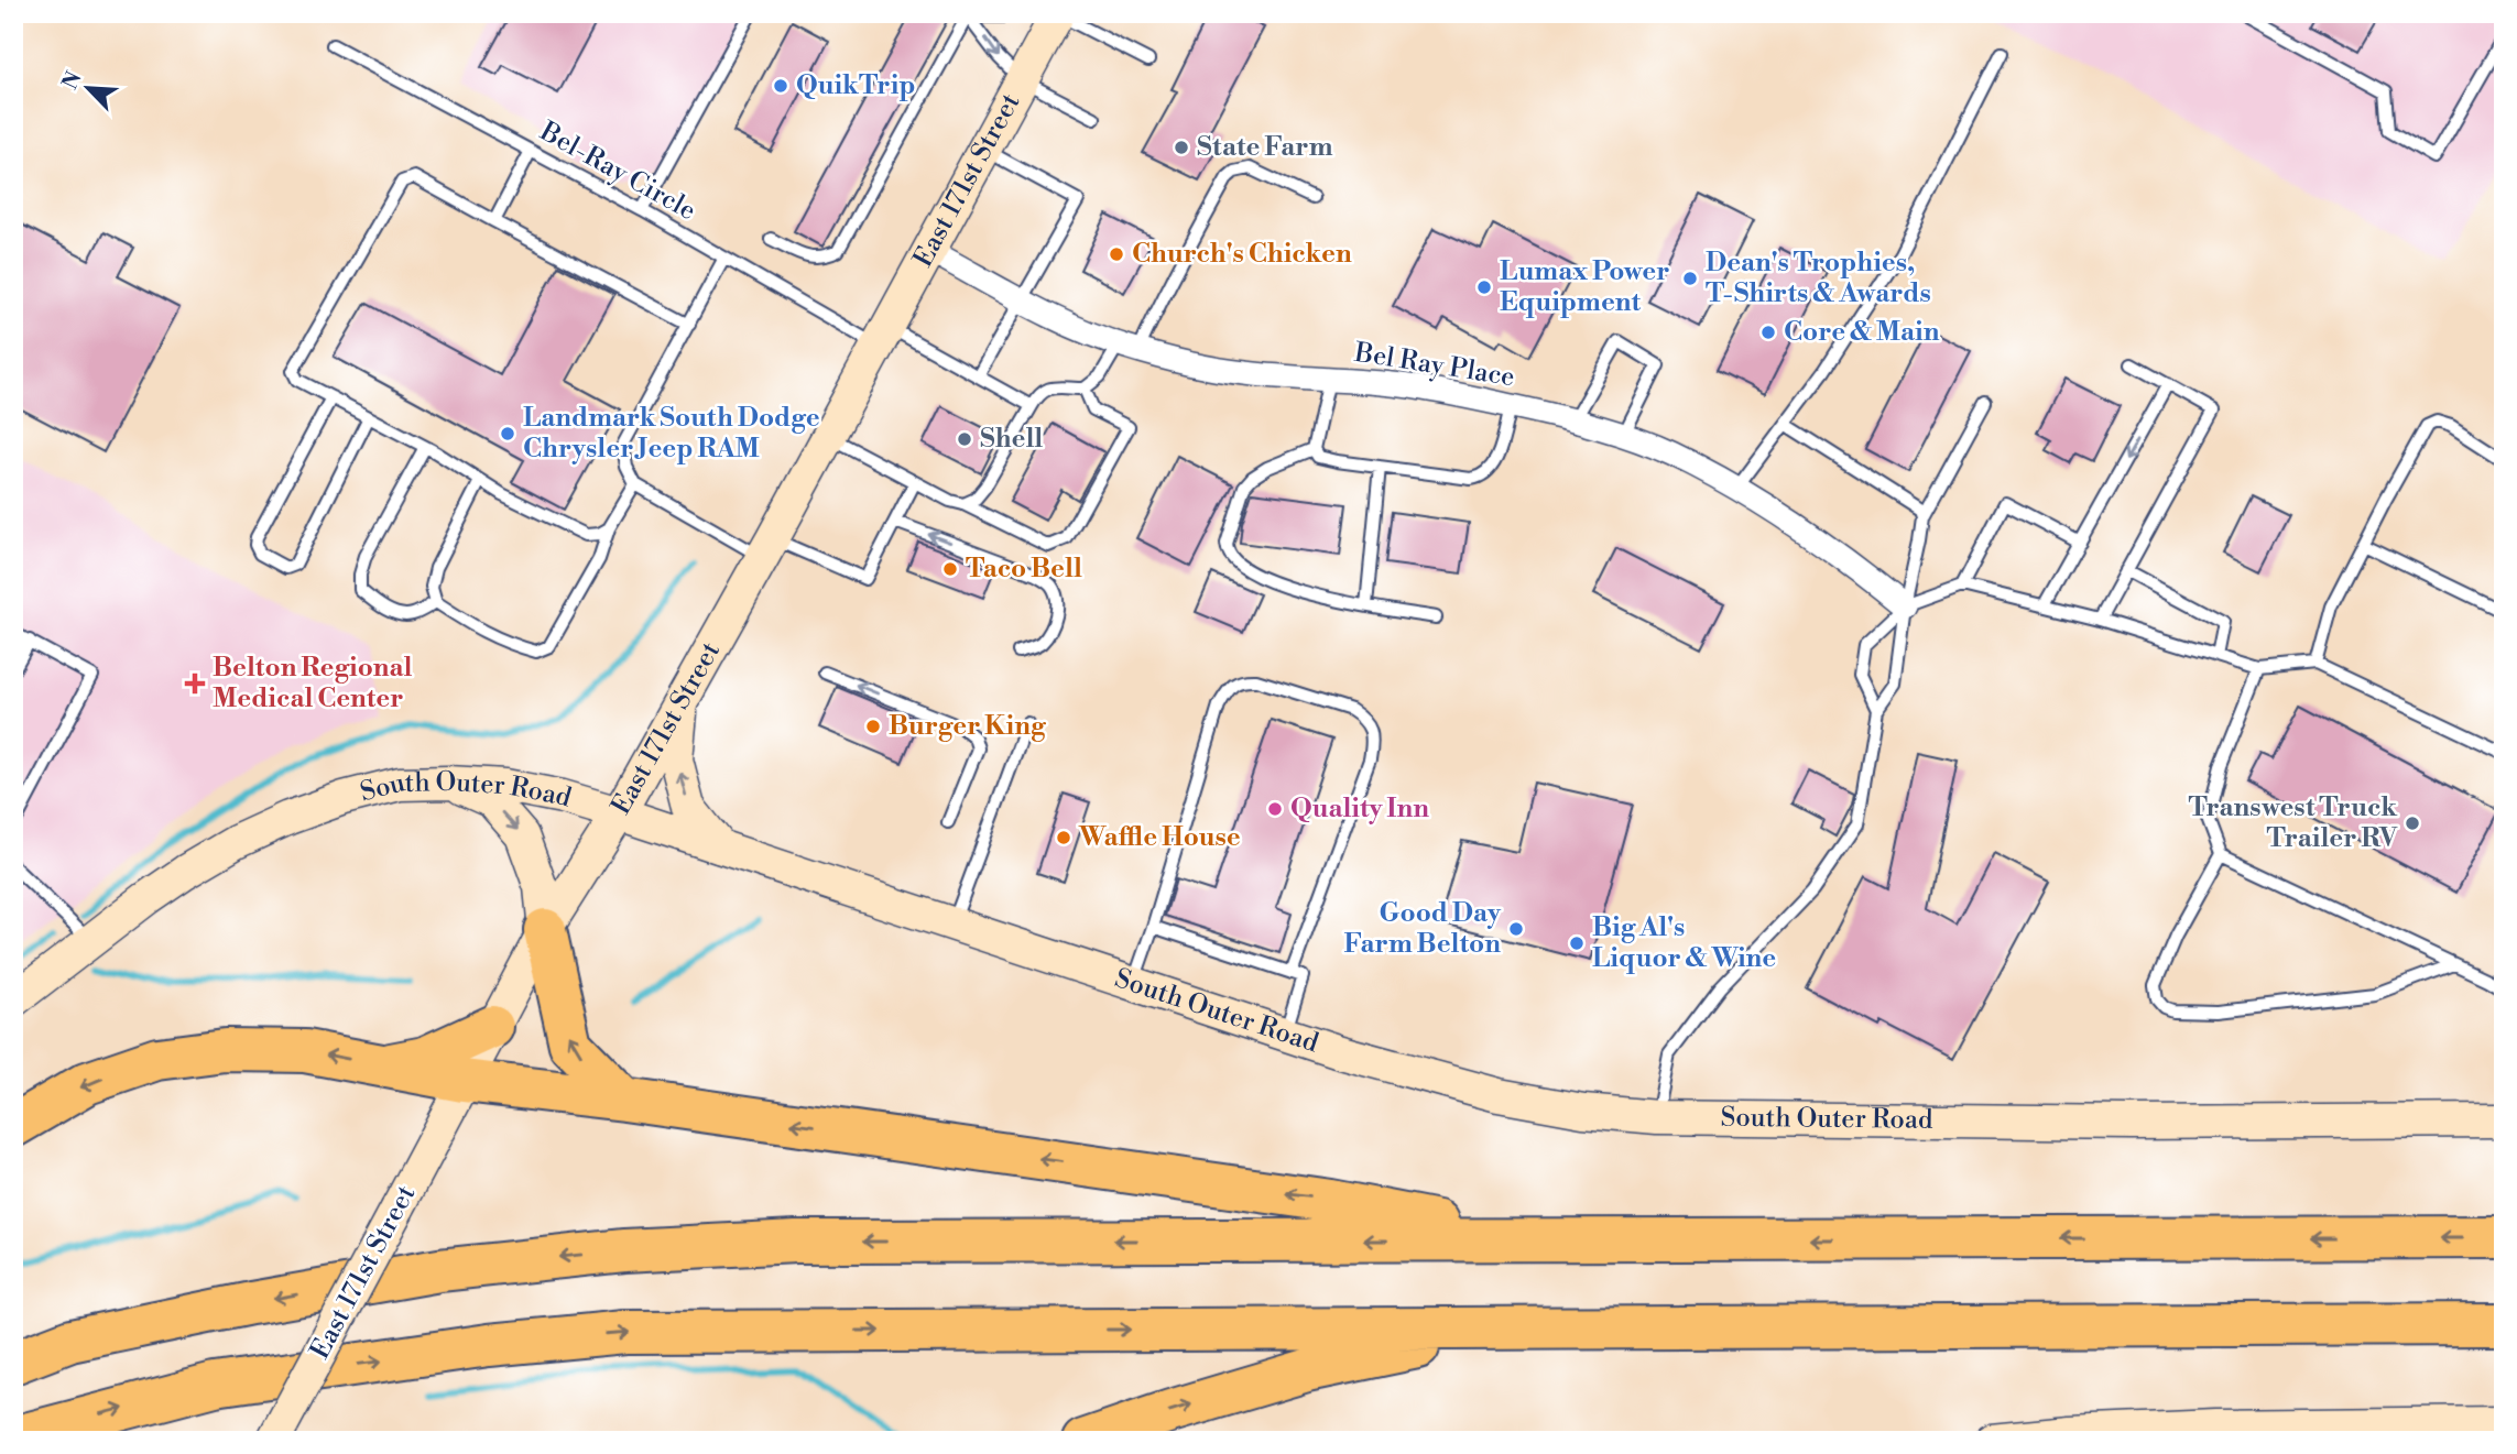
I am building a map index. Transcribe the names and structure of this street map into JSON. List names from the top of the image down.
{
  "streets": {
    "street": ["East 171st Street", "Bel Ray Place", "South Outer Road"],
    "lane": ["Bel-Ray Circle"]
  },
  "crossings": [
    ["Bel-Ray Circle", "East 171st Street"],
    ["East 171st Street", "Bel Ray Place"],
    ["East 171st Street", "South Outer Road"]
  ],
  "places": {
    "other": [
      "QuikTrip",
      "State Farm",
      "Church's Chicken",
      "Dean's Trophies, T-Shirts & Awards",
      "Lumax Power Equipment",
      "Core & Main",
      "Landmark South Dodge Chrysler Jeep RAM",
      "Shell",
      "Taco Bell",
      "Burger King",
      "Quality Inn",
      "Transwest Truck Trailer RV",
      "Waffle House",
      "Good Day Farm Belton",
      "Big Al's Liquor & Wine"
    ],
    "health": ["Belton Regional Medical Center"]
  },
  "north": "top left"
}
